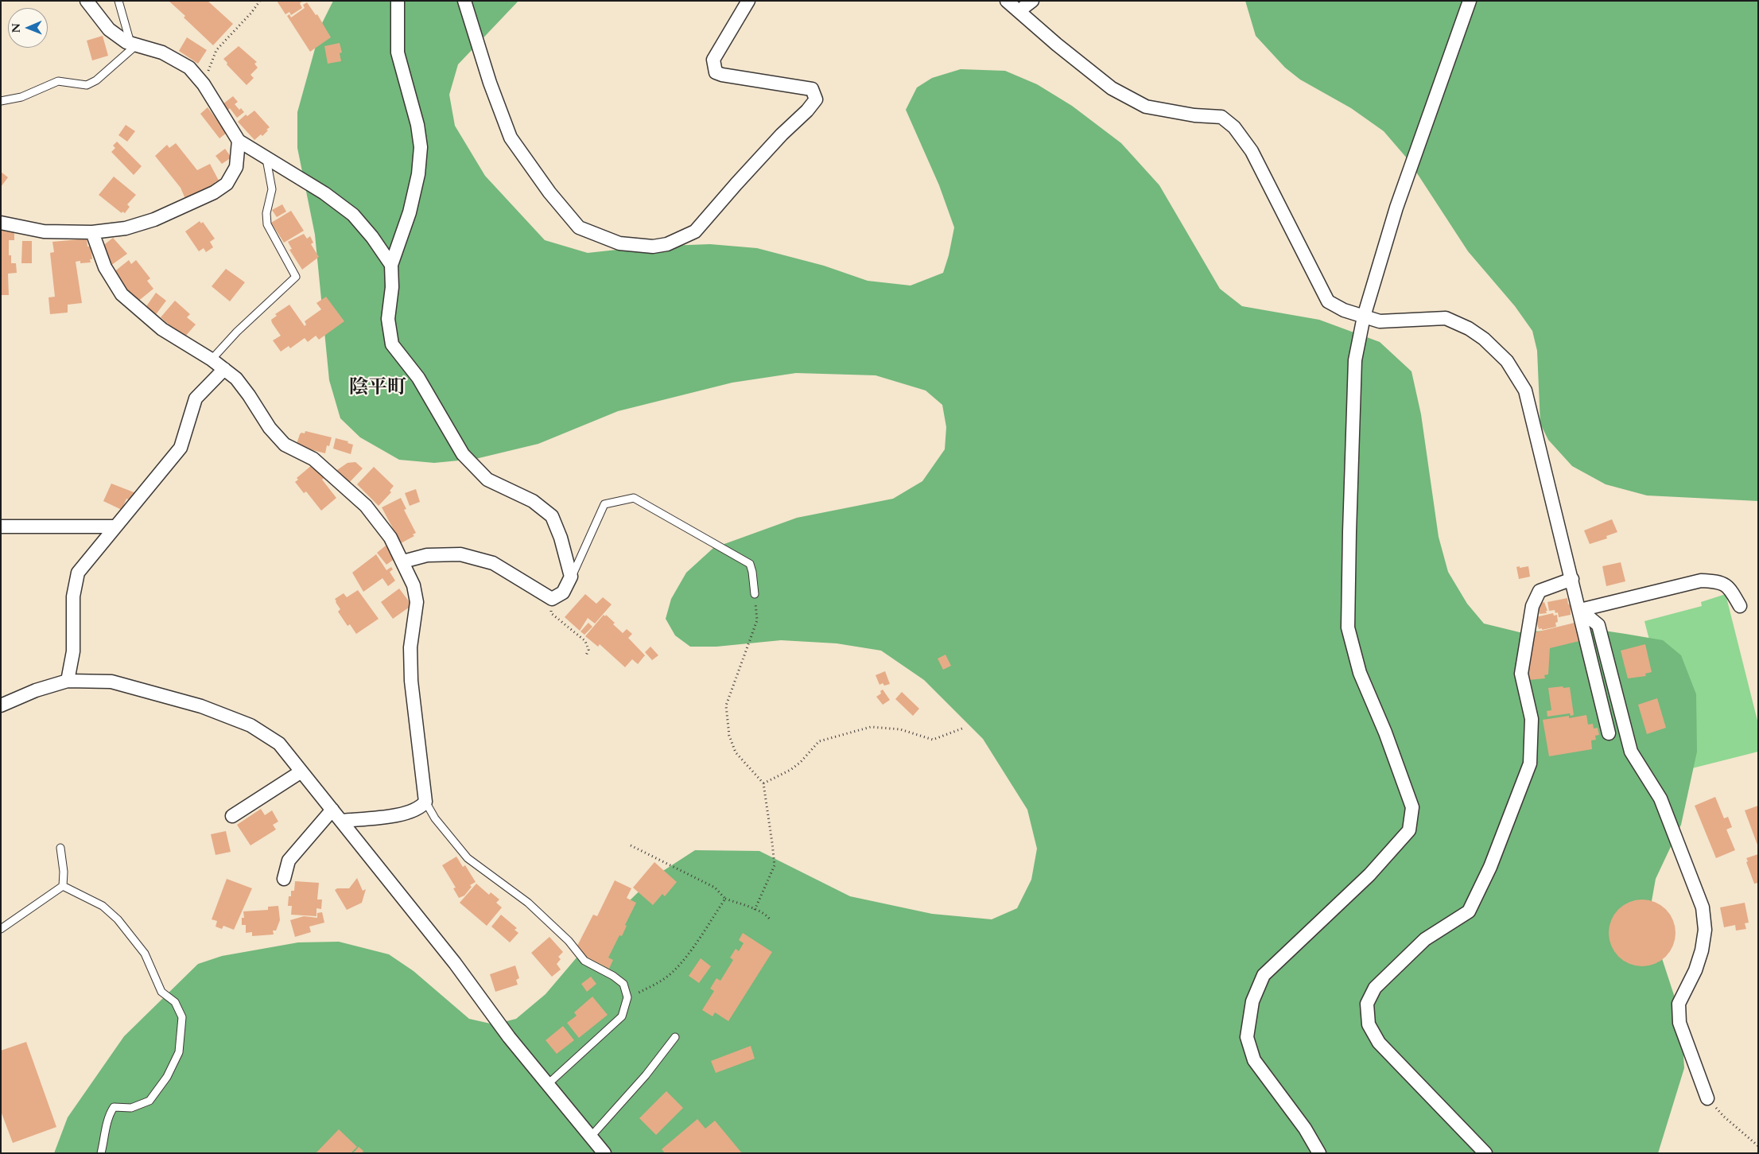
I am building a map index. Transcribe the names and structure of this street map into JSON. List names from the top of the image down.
{
  "districts": ["陰平町"],
  "north": "left"
}
